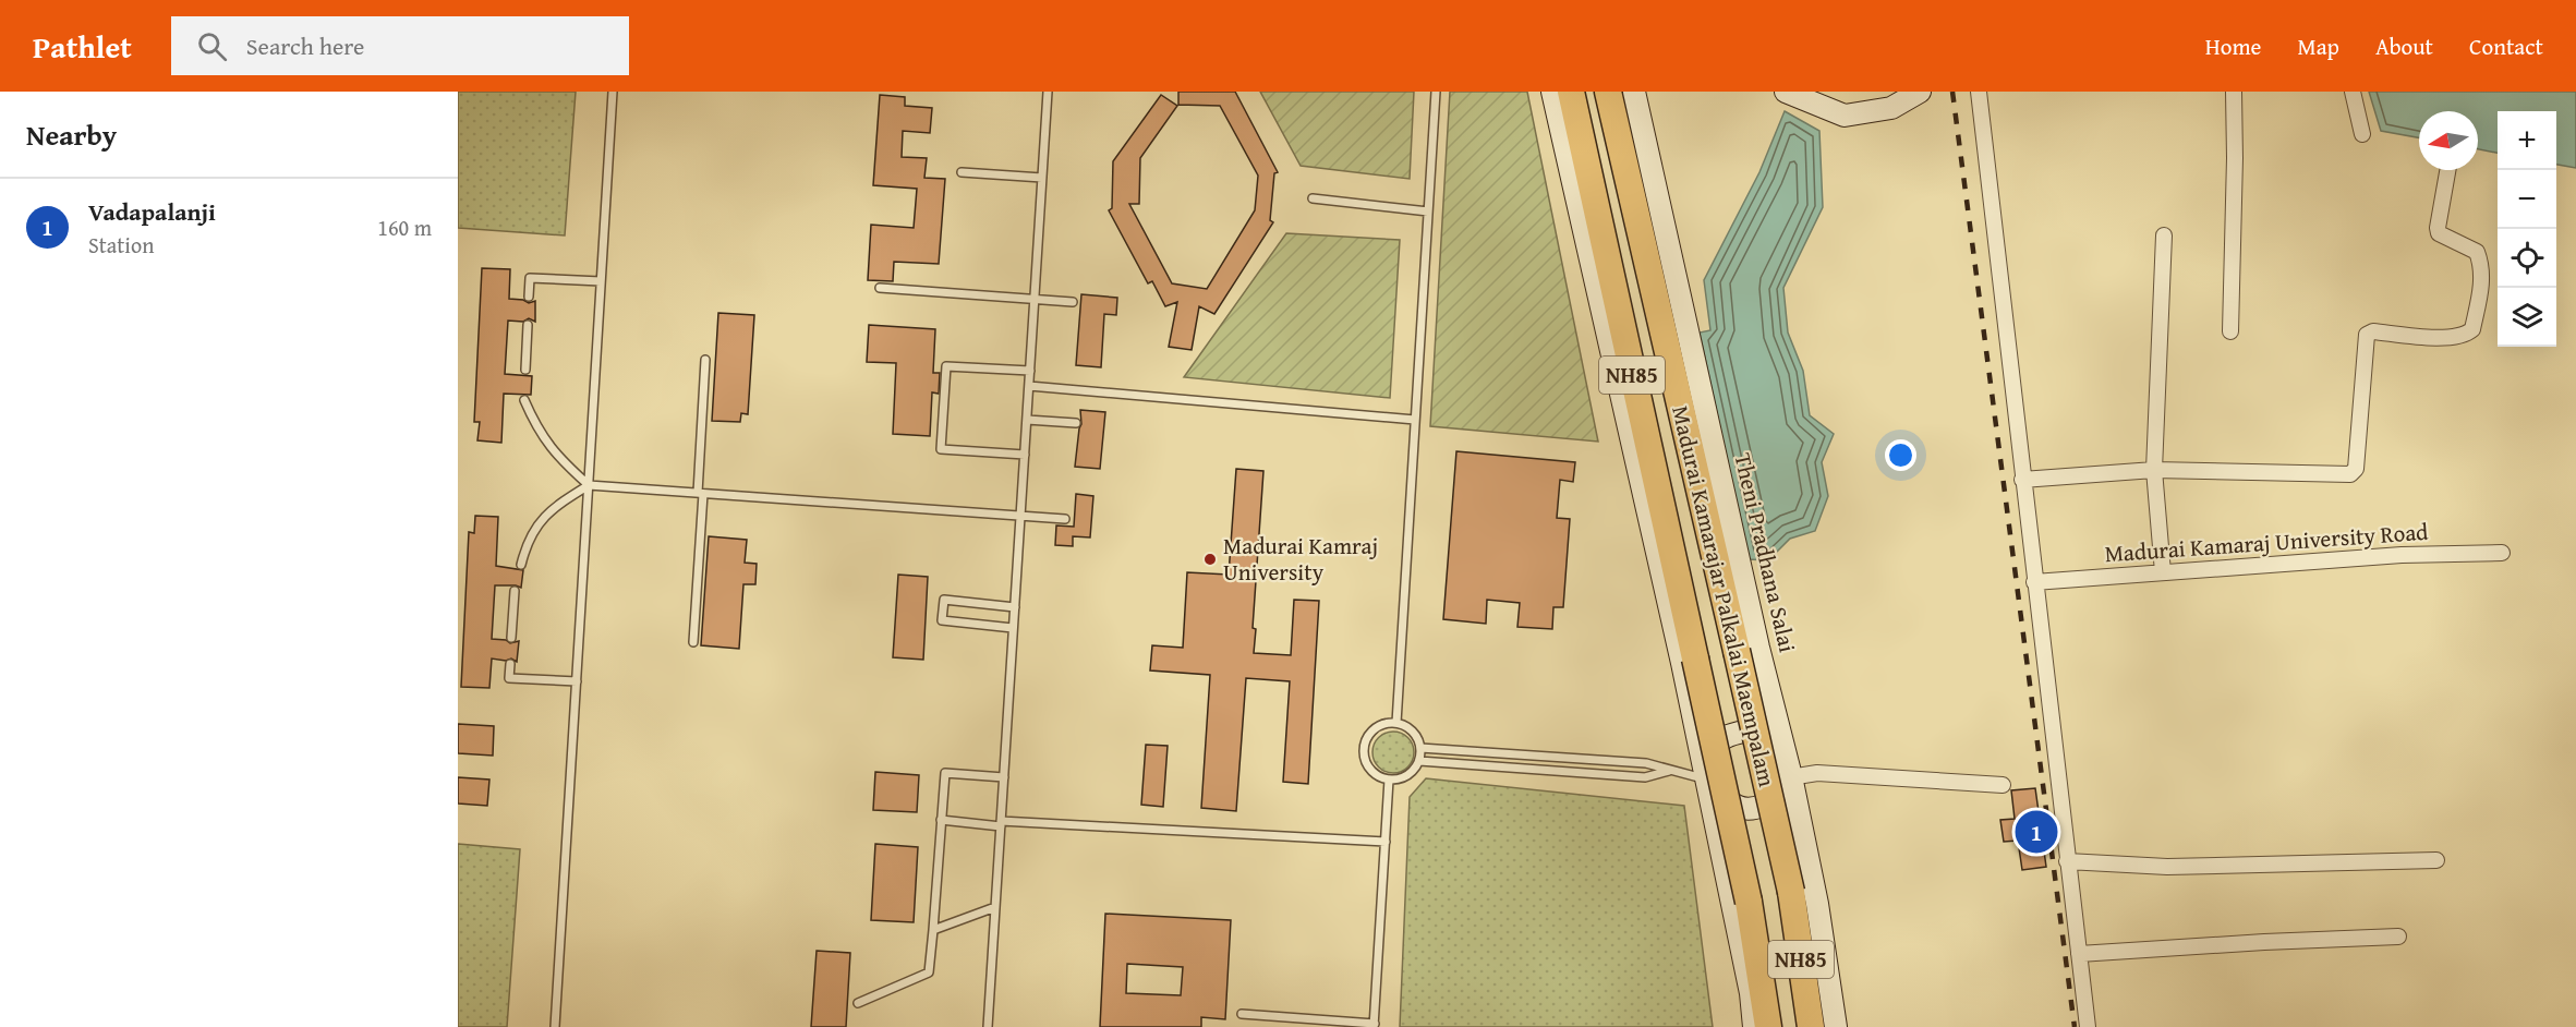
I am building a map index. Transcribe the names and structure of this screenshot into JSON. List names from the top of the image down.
{
  "streets": {
    "highway": ["NH85", "Madurai Kamarajar Palkalai Maempalam"],
    "street": ["Madurai Kamaraj University Road", "Theni Pradhana Salai"]
  },
  "crossings": [
    ["NH85", "Theni Pradhana Salai"]
  ],
  "places": ["Madurai Kamraj University"],
  "north": "left",
  "page": {
    "header": "Pathlet",
    "search": "Search here",
    "nav": [
      "Home",
      "Map",
      "About",
      "Contact"
    ],
    "heading": "Nearby",
    "map_buttons": ["+", "−"],
    "list": [
      {
        "mark": "1",
        "name": "Vadapalanji",
        "note": "Station",
        "value": "160 m"
      }
    ],
    "pins": "1"
  }
}
